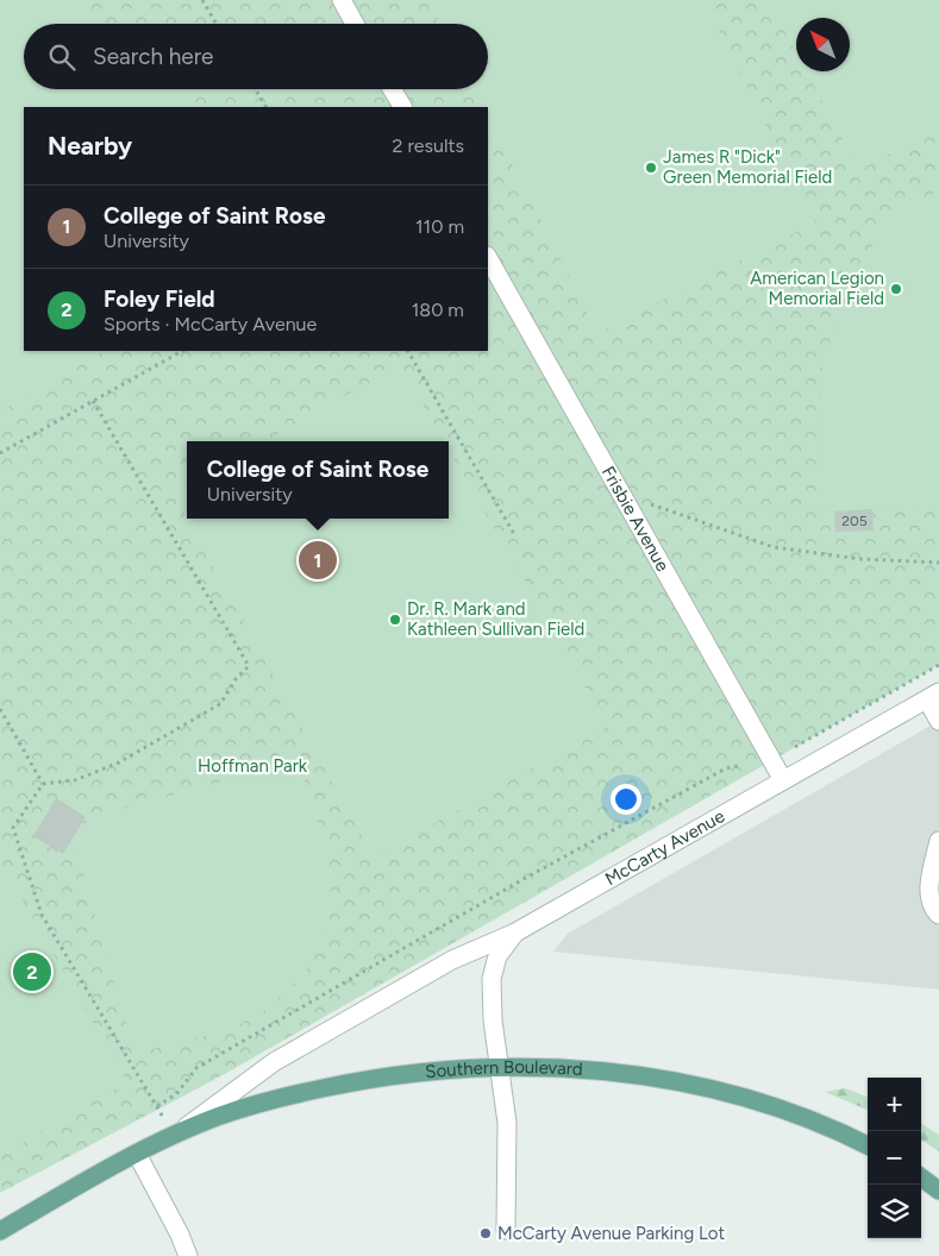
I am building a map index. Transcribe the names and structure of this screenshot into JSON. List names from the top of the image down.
{
  "streets": {
    "main road": ["Southern Boulevard"],
    "street": ["Frisbie Avenue", "McCarty Avenue"]
  },
  "crossings": [
    ["Frisbie Avenue", "McCarty Avenue"],
    ["McCarty Avenue", "Southern Boulevard"]
  ],
  "parks": ["Hoffman Park"],
  "places": [
    "James R \"Dick\" Green Memorial Field",
    "American Legion Memorial Field",
    "Dr. R. Mark and Kathleen Sullivan Field",
    "McCarty Avenue Parking Lot"
  ],
  "house_numbers": ["205"],
  "north": "top left",
  "page": {
    "search": "Search here",
    "heading": ["Nearby", "2 results"],
    "list": [
      {
        "mark": "1",
        "name": "College of Saint Rose",
        "note": "University",
        "value": "110 m"
      },
      {
        "mark": "2",
        "name": "Foley Field",
        "note": "Sports · McCarty Avenue",
        "value": "180 m"
      }
    ],
    "popup": ["College of Saint Rose", "University"],
    "pins": ["1", "2"],
    "map_buttons": ["+", "−"]
  }
}
